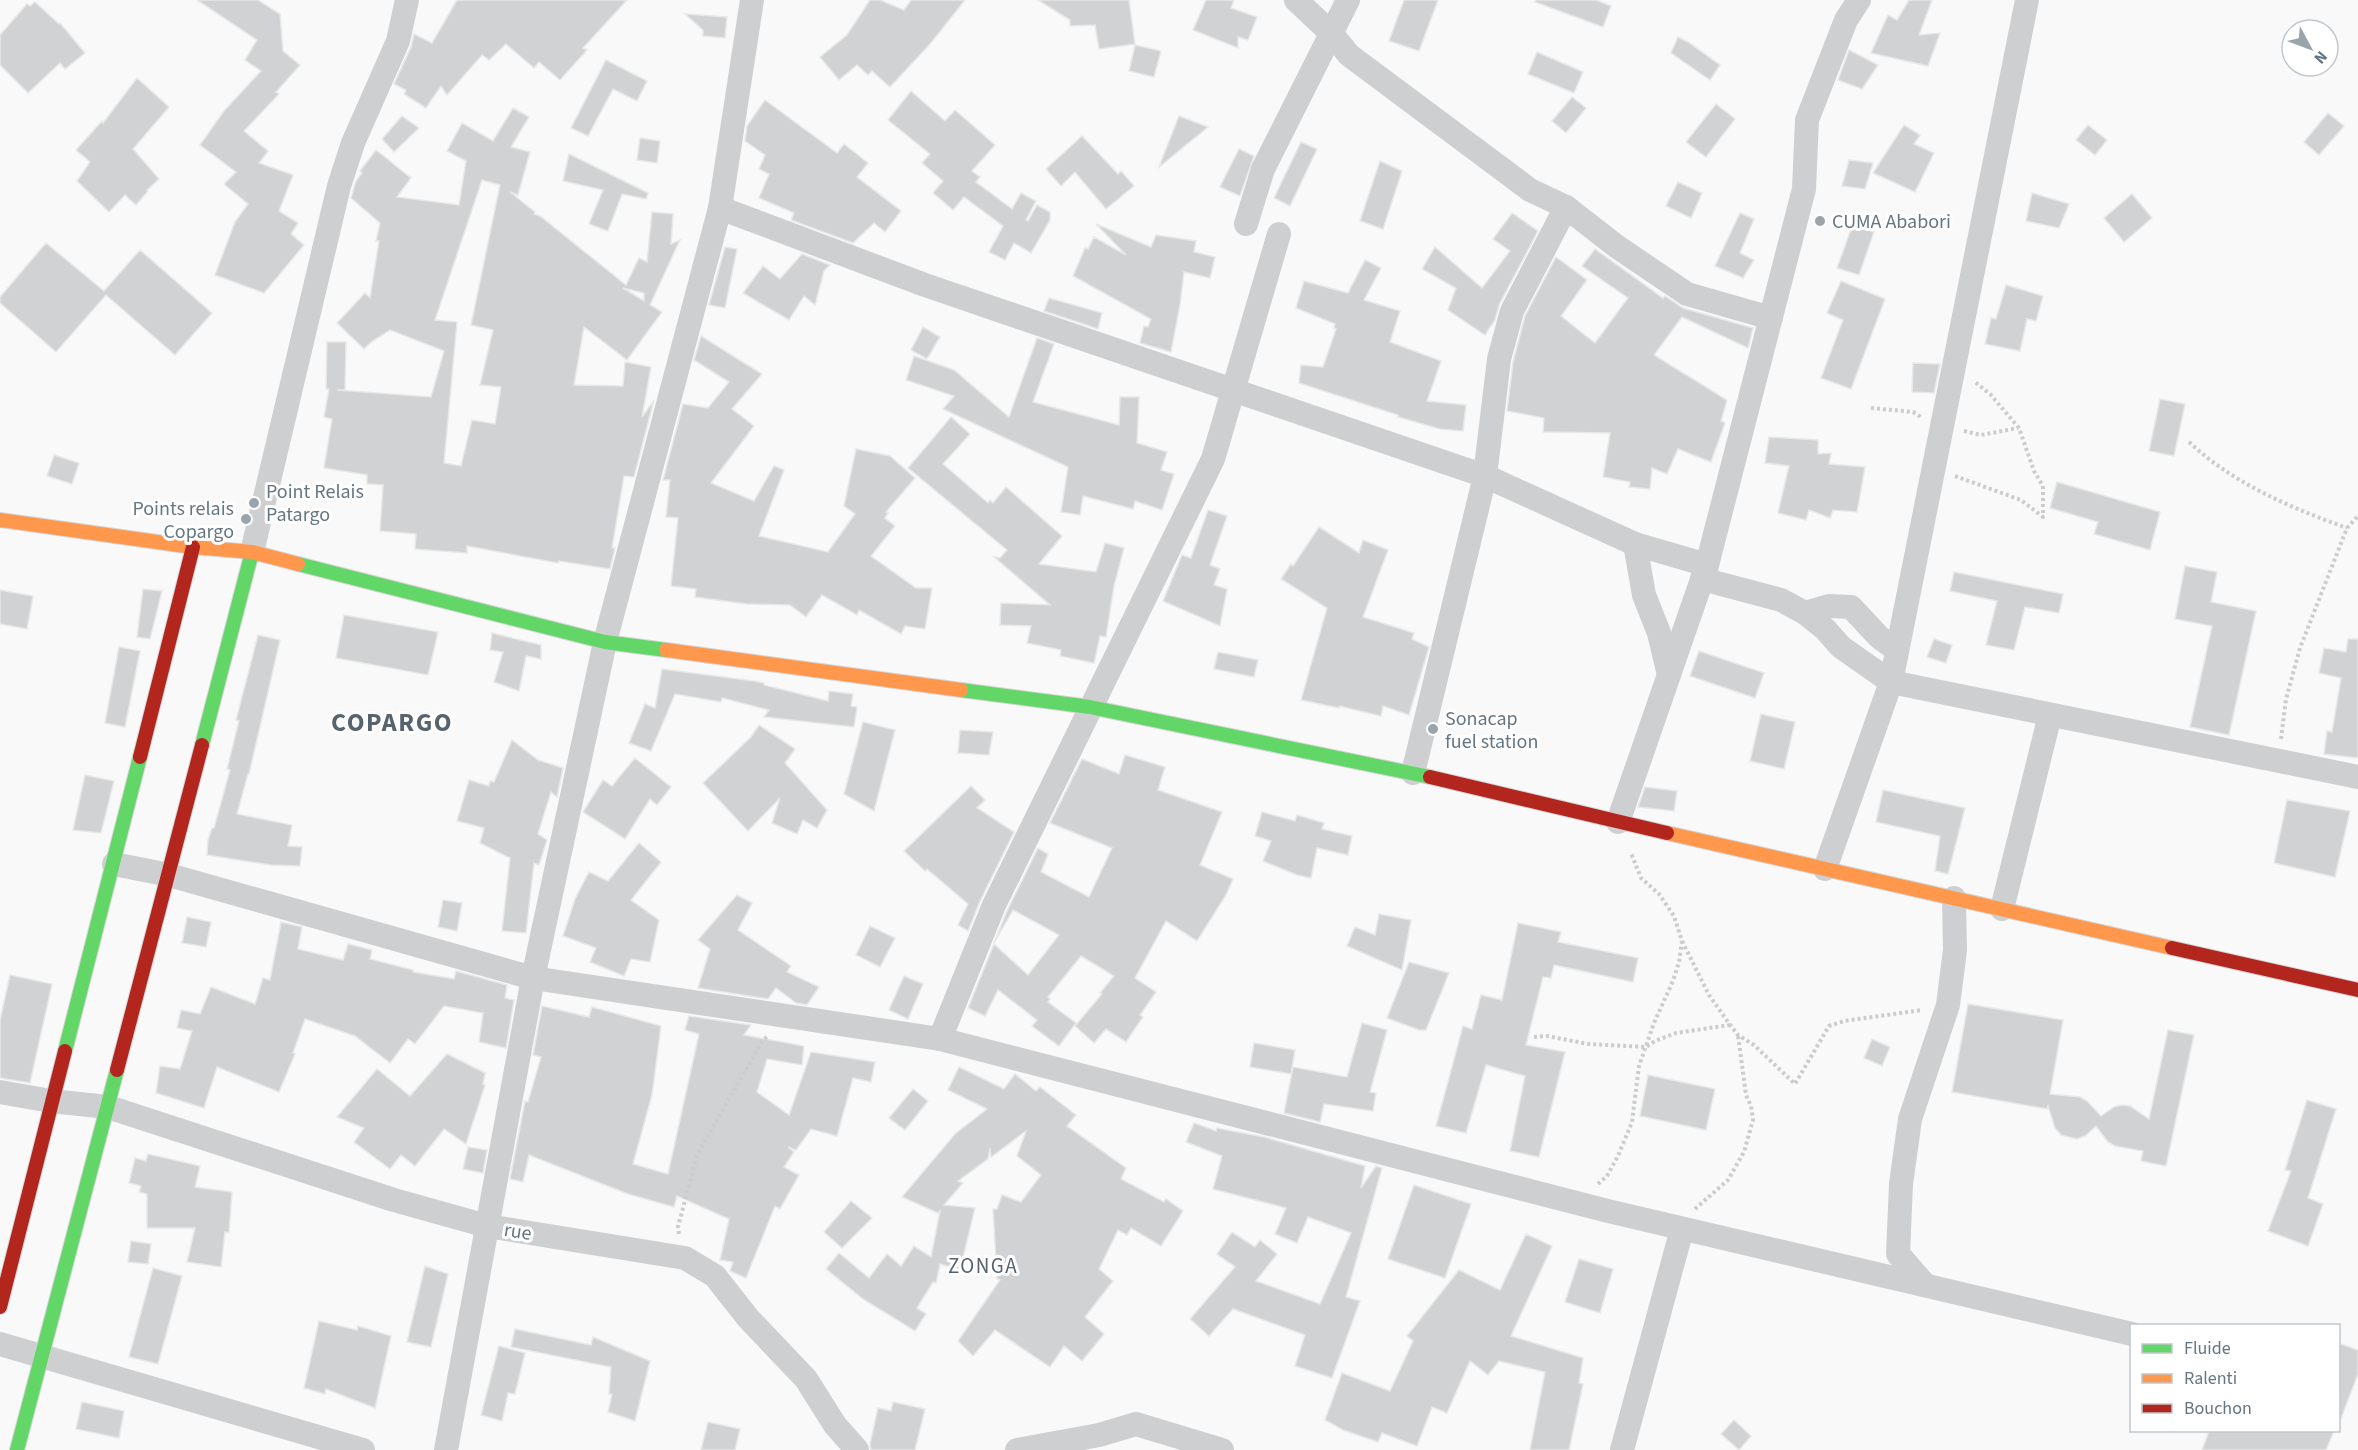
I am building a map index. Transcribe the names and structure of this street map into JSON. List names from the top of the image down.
{
  "streets": {
    "street": ["rue"]
  },
  "districts": ["COPARGO", "ZONGA"],
  "places": [
    "CUMA Ababori",
    "Point Relais Patargo",
    "Points relais Copargo",
    "Sonacap fuel station"
  ],
  "legend": ["Fluide", "Ralenti", "Bouchon"],
  "north": "bottom right"
}
